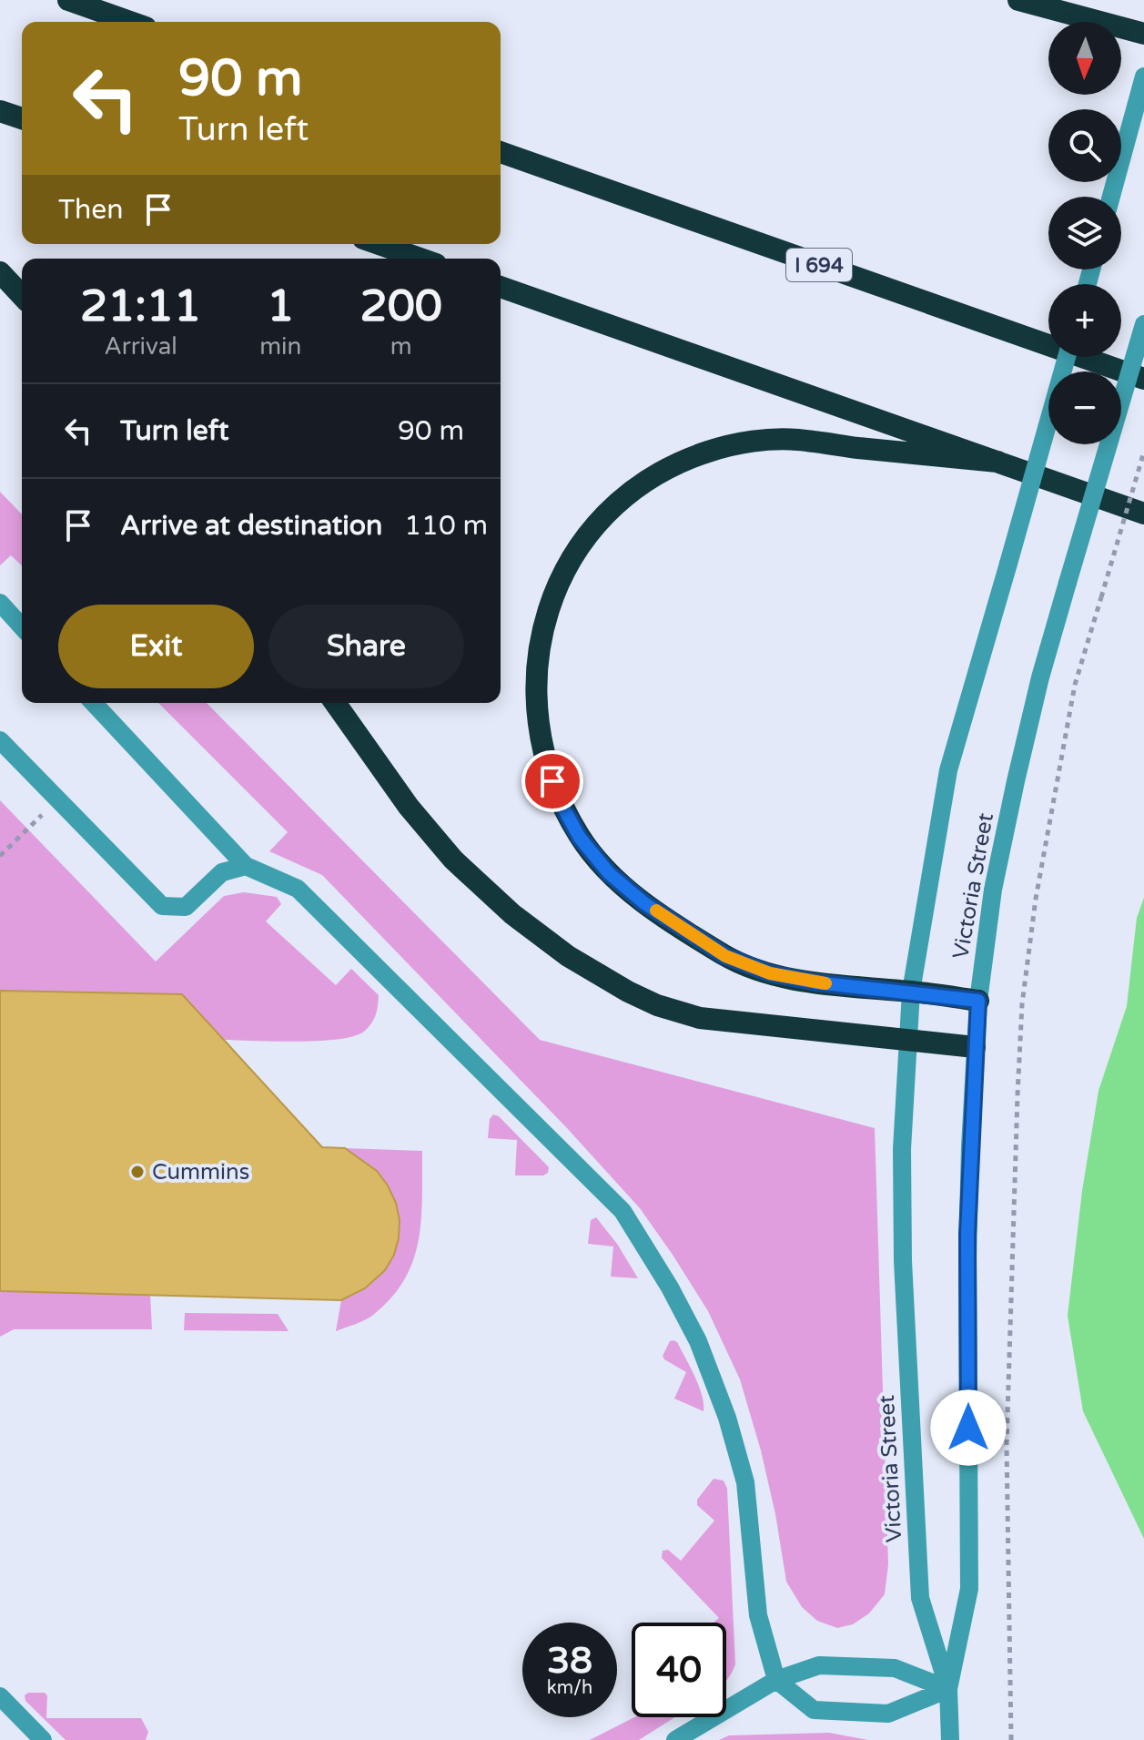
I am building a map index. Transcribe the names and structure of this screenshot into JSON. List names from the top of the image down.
{
  "streets": {
    "highway": ["I 694"],
    "street": ["Victoria Street"]
  },
  "places": ["Cummins"],
  "north": "bottom",
  "page": {
    "map_buttons": ["+", "−"],
    "turn": ["90 m", "Turn left"],
    "then": "Then",
    "eta": [
      "21:11",
      "Arrival",
      "1",
      "min",
      "200",
      "m"
    ],
    "list": [
      {
        "name": "Turn left",
        "value": "90 m"
      },
      {
        "name": "Arrive at destination",
        "value": "110 m"
      }
    ],
    "buttons": ["Exit", "Share"],
    "speed": "38 km/h",
    "limit": "40"
  }
}
